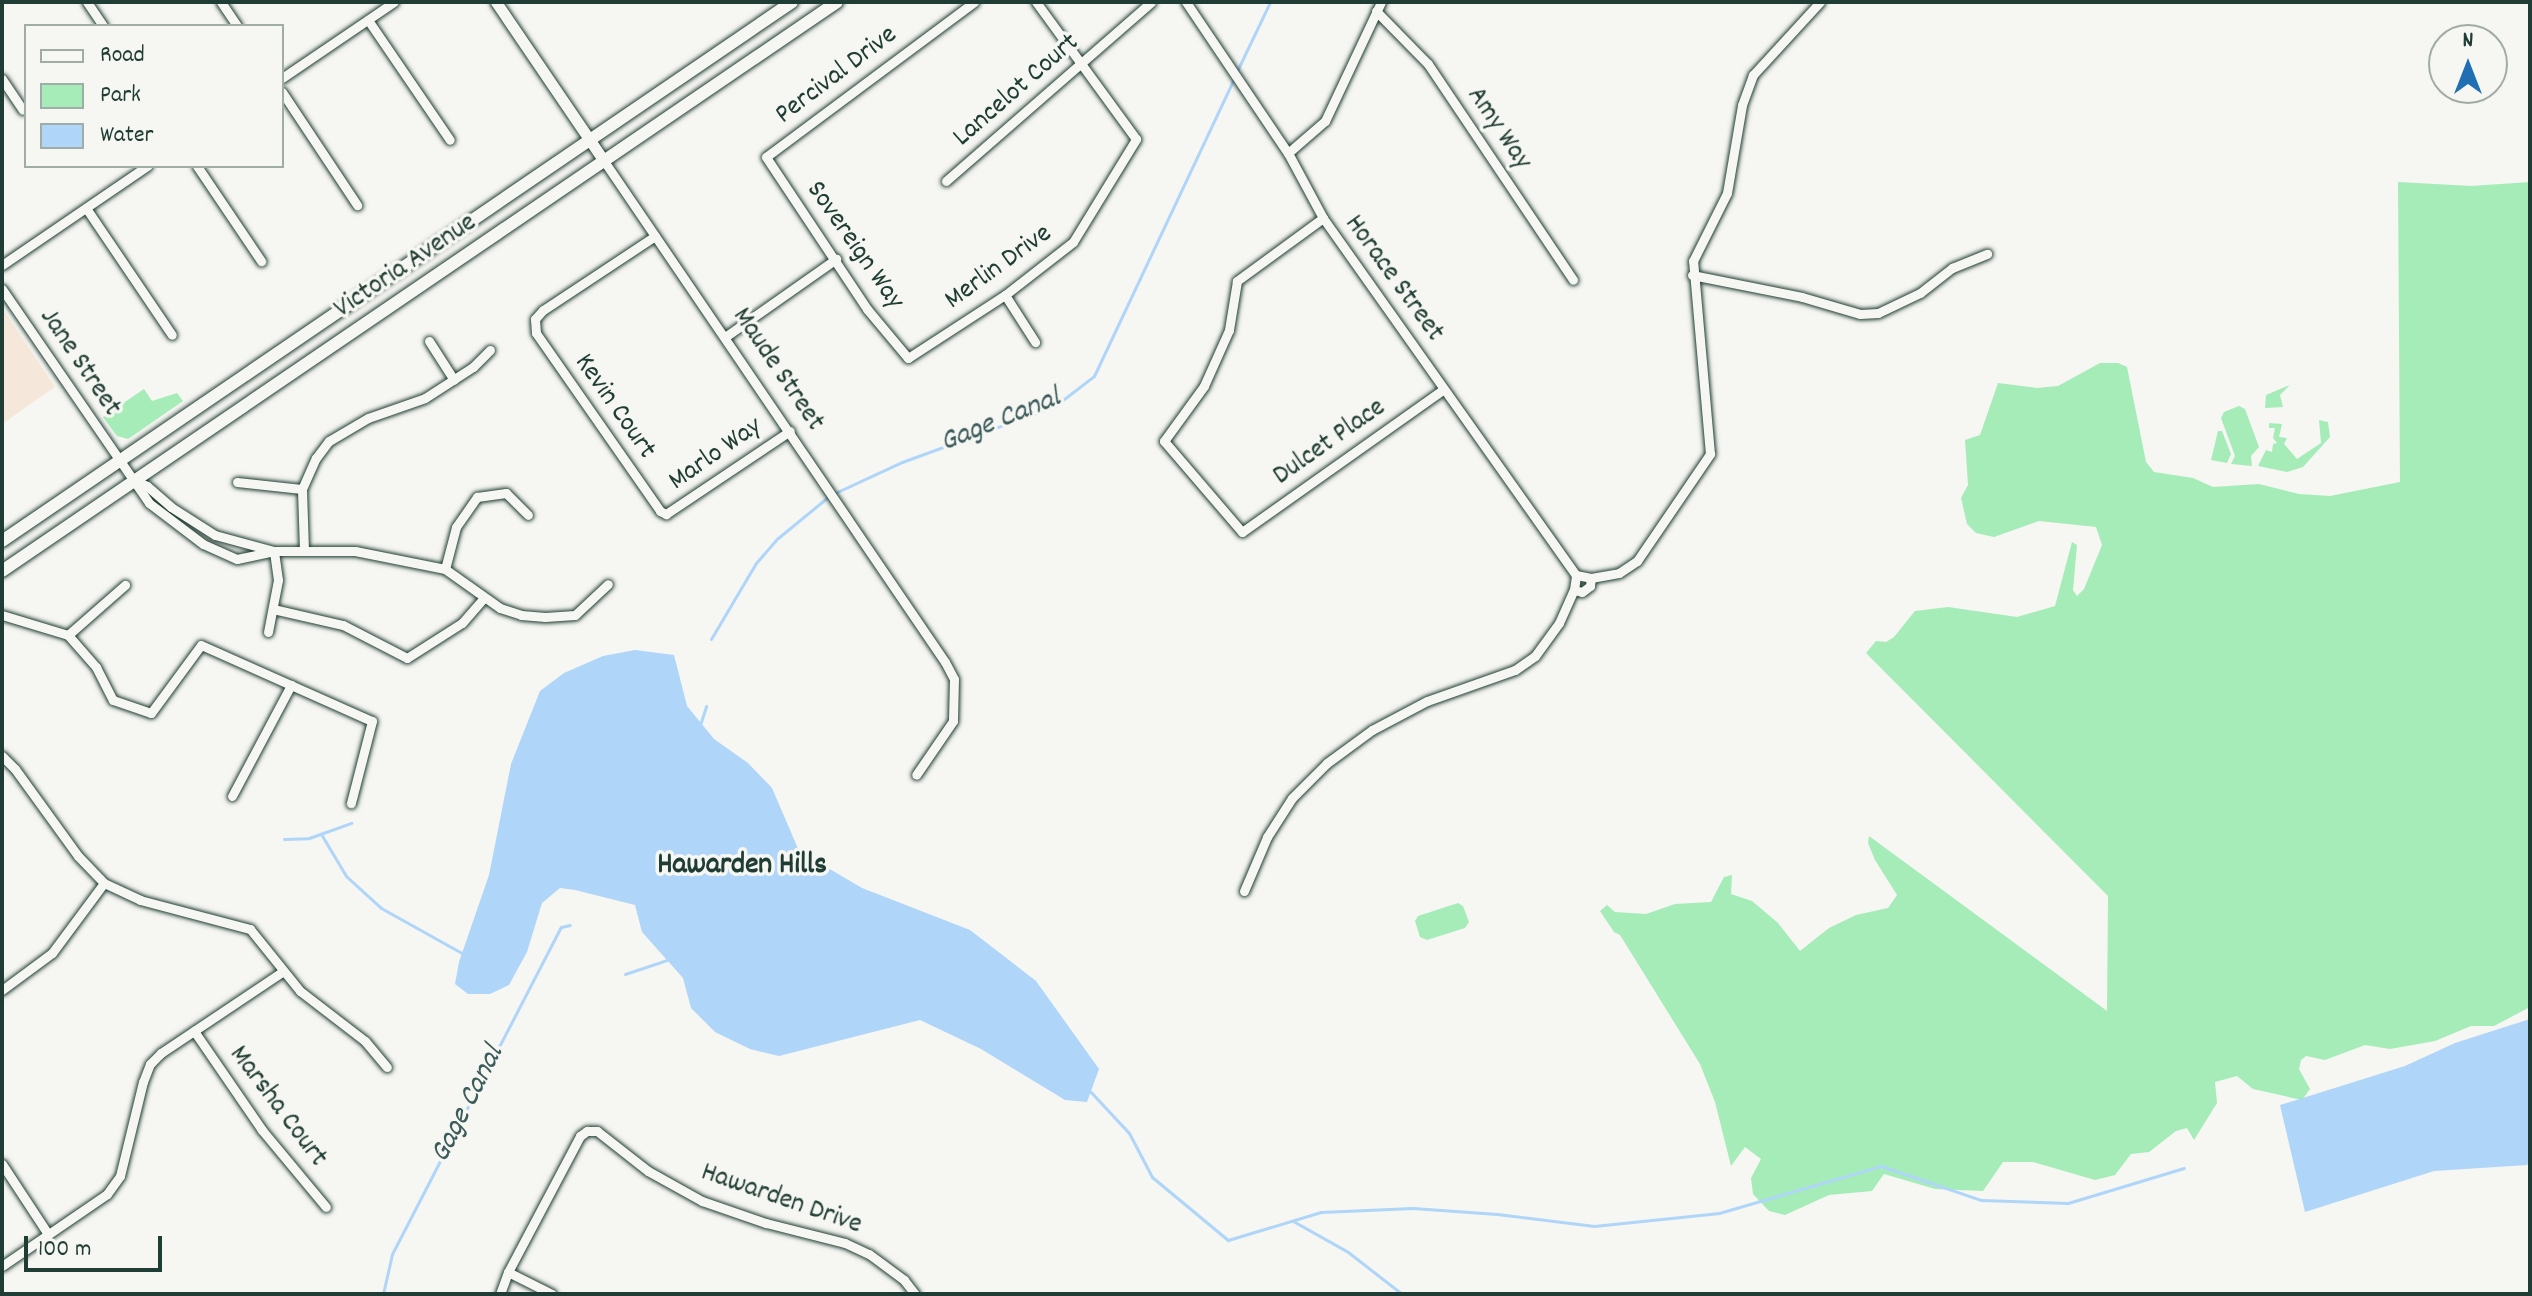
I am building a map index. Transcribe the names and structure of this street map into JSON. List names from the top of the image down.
{
  "streets": {
    "main road": ["Victoria Avenue"],
    "street": [
      "Percival Drive",
      "Lancelot Court",
      "Amy Way",
      "Sovereign Way",
      "Merlin Drive",
      "Horace Street",
      "Jane Street",
      "Maude Street",
      "Kevin Court",
      "Dulcet Place",
      "Marlo Way",
      "Marsha Court",
      "Hawarden Drive"
    ]
  },
  "crossings": [
    ["Percival Drive", "Sovereign Way"],
    ["Lancelot Court", "Merlin Drive"],
    ["Sovereign Way", "Merlin Drive"],
    ["Victoria Avenue", "Jane Street"],
    ["Victoria Avenue", "Maude Street"],
    ["Horace Street", "Dulcet Place"],
    ["Maude Street", "Kevin Court"],
    ["Maude Street", "Marlo Way"],
    ["Kevin Court", "Marlo Way"]
  ],
  "districts": ["Hawarden Hills"],
  "water": ["Gage Canal"],
  "legend": ["Road", "Park", "Water"],
  "scale_bar": "100 m",
  "north": "top"
}
